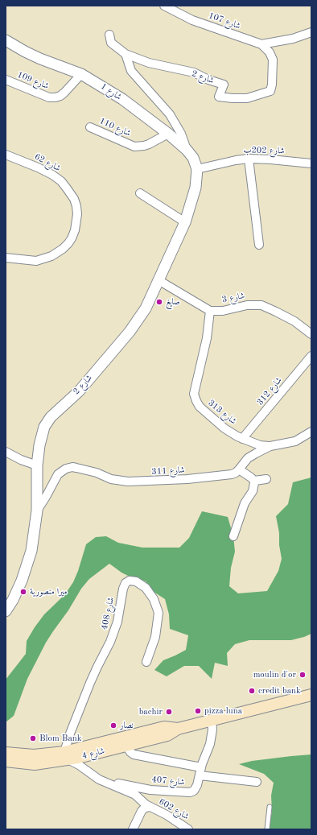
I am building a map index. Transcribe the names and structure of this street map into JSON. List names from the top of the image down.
{
  "streets": {
    "main road": ["شارع 4"],
    "street": [
      "شارع 107",
      "شارع 2",
      "شارع 109",
      "شارع 1",
      "شارع 110",
      "شارع 202ب",
      "شارع 62",
      "شارع 3",
      "شارع 312",
      "شارع 313",
      "شارع 311",
      "شارع 408",
      "شارع 407",
      "شارع 602"
    ]
  },
  "crossings": [
    ["شارع 107", "شارع 2"],
    ["شارع 2", "شارع 1"],
    ["شارع 2", "شارع 202ب"],
    ["شارع 2", "شارع 311"],
    ["شارع 109", "شارع 1"],
    ["شارع 1", "شارع 110"],
    ["شارع 1", "شارع 202ب"],
    ["شارع 3", "شارع 313"],
    ["شارع 312", "شارع 313"],
    ["شارع 313", "شارع 311"],
    ["شارع 408", "شارع 4"],
    ["شارع 4", "شارع 407"],
    ["شارع 407", "شارع 602"]
  ],
  "places": [
    "صايغ",
    "ميرا منصورية",
    "moulin d'or",
    "credit bank",
    "pizza luna",
    "bachir",
    "نصار",
    "Blom Bank"
  ]
}
